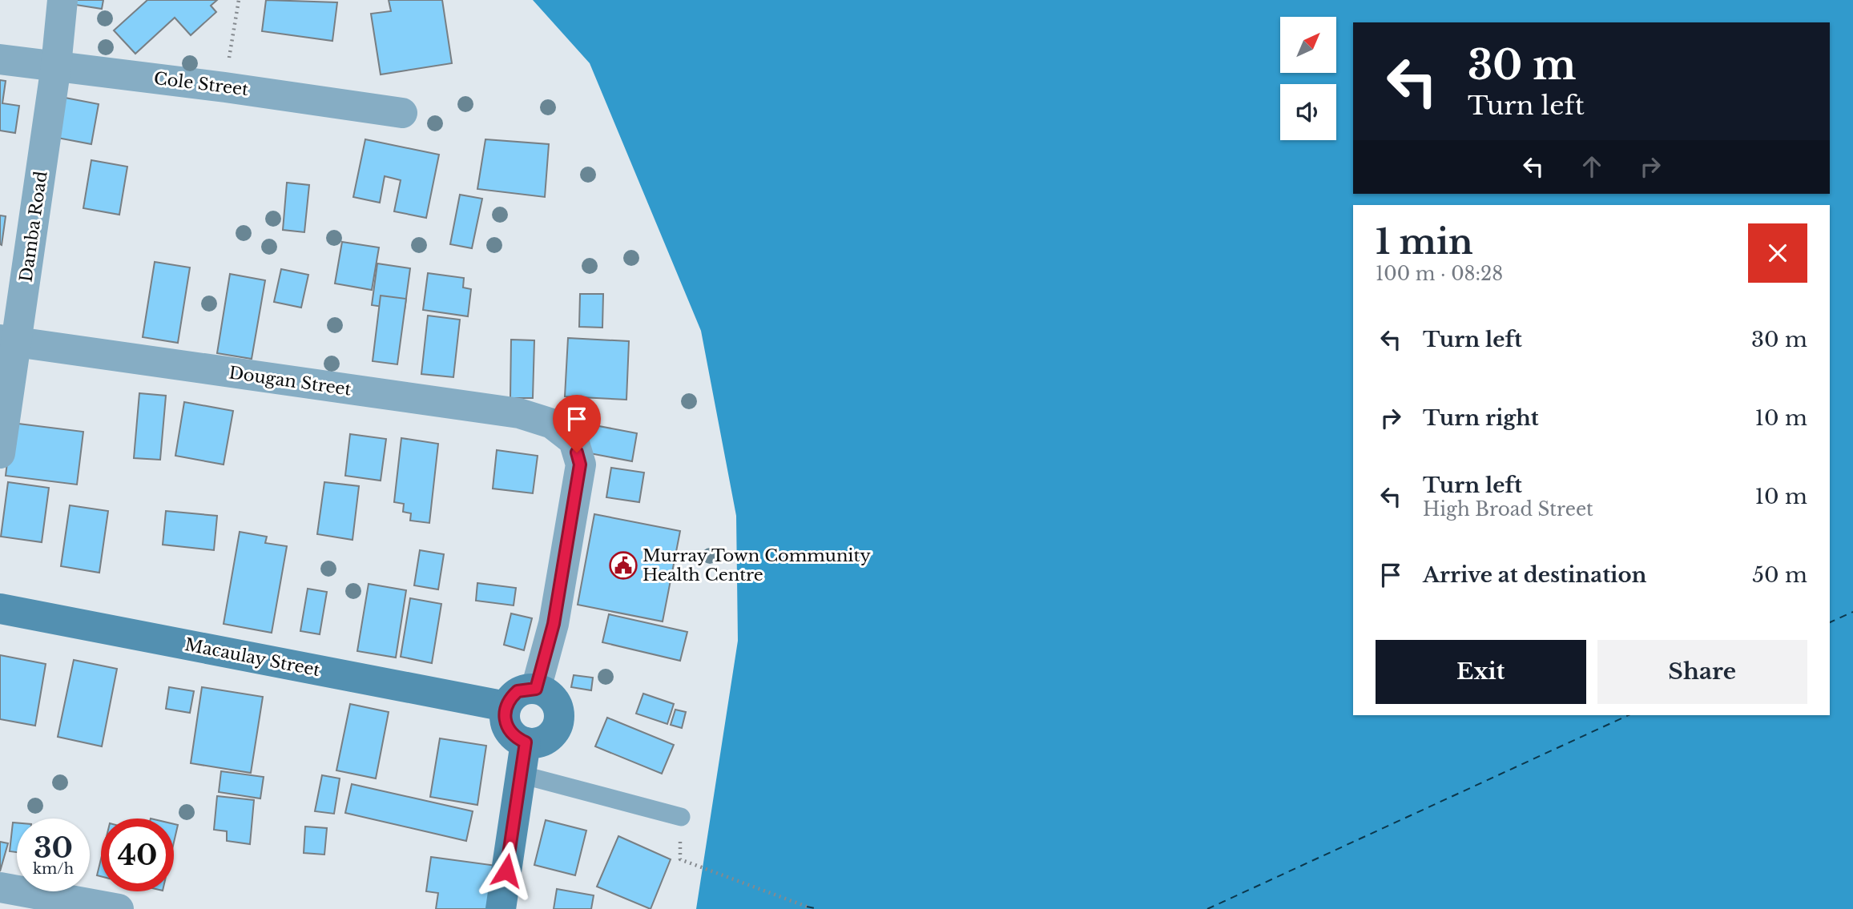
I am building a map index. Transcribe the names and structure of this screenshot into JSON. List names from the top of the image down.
{
  "streets": {
    "street": [
      "Cole Street",
      "Damba Road",
      "Dougan Street",
      "Macaulay Street"
    ]
  },
  "crossings": [
    ["Cole Street", "Damba Road"],
    ["Damba Road", "Dougan Street"],
    ["Dougan Street", "Macaulay Street"]
  ],
  "places": {
    "public building": ["Murray Town Community Health Centre"]
  },
  "north": "top right",
  "page": {
    "turn": ["30 m", "Turn left"],
    "heading": ["1 min", "100 m · 08:28"],
    "list": [
      {
        "name": "Turn left",
        "value": "30 m"
      },
      {
        "name": "Turn right",
        "value": "10 m"
      },
      {
        "name": "Turn left",
        "note": "High Broad Street",
        "value": "10 m"
      },
      {
        "name": "Arrive at destination",
        "value": "50 m"
      }
    ],
    "buttons": ["Exit", "Share"],
    "speed": "30 km/h",
    "limit": "40"
  }
}
